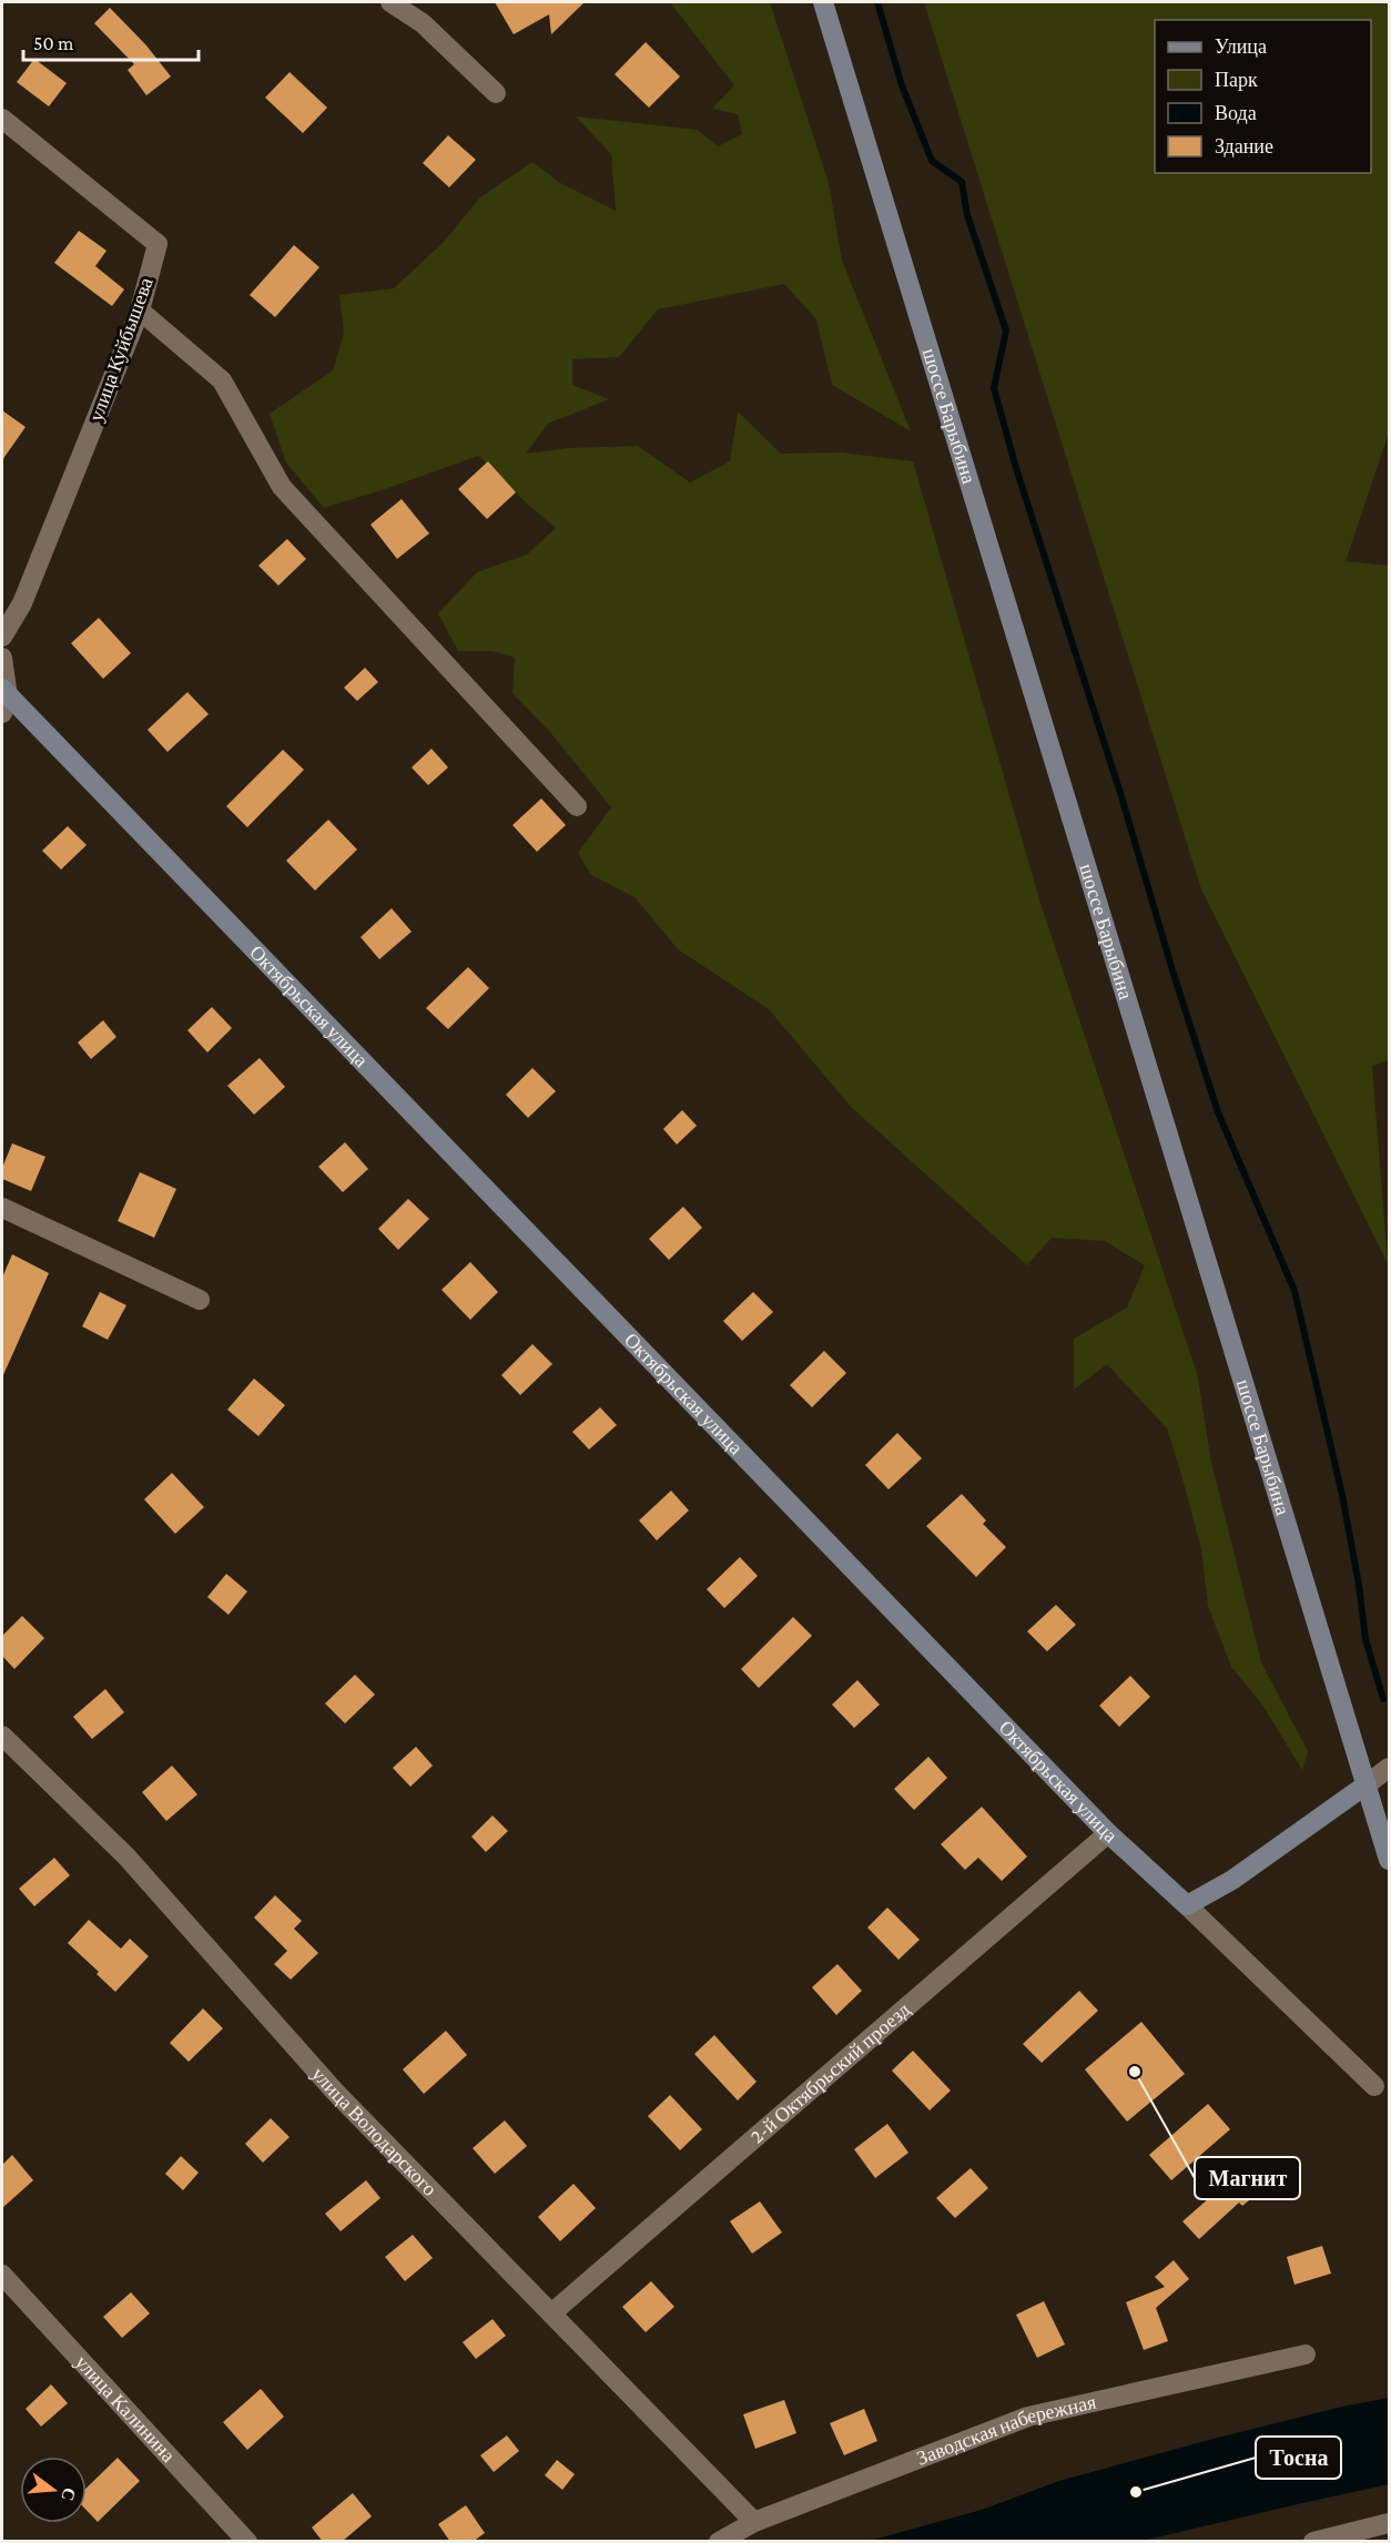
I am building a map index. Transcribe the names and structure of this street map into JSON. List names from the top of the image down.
{
  "streets": {
    "main road": ["шоссе Барыбина", "Октябрьская улица"],
    "street": [
      "улица Куйбышева",
      "2-й Октябрьский проезд",
      "улица Володарского",
      "улица Калинина",
      "Заводская набережная"
    ]
  },
  "crossings": [
    ["Октябрьская улица", "2-й Октябрьский проезд"],
    ["2-й Октябрьский проезд", "улица Володарского"],
    ["улица Володарского", "Заводская набережная"]
  ],
  "places": ["Магнит", "Тосна"],
  "legend": [
    "Улица",
    "Парк",
    "Вода",
    "Здание"
  ],
  "scale_bar": "50 m",
  "north": "right"
}
